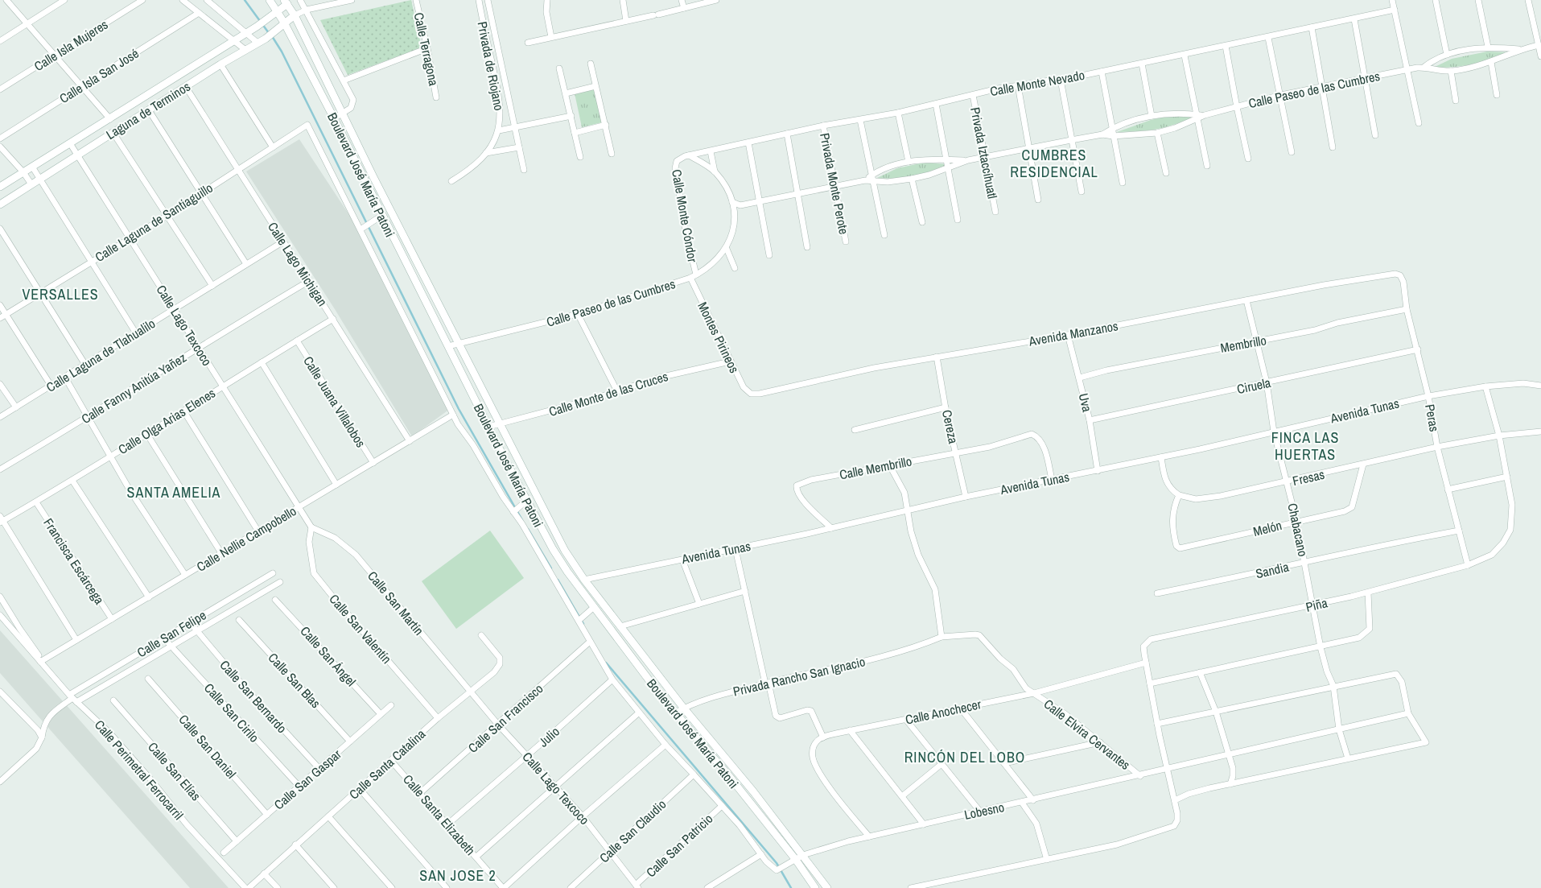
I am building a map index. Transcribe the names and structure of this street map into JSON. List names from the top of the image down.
{
  "streets": {
    "main road": ["Laguna de Terminos", "Boulevard José María Patoni"],
    "street": [
      "Calle Isla Mujeres",
      "Calle Terragona",
      "Privada de Riojano",
      "Calle Isla San José",
      "Calle Monte Nevado",
      "Calle Paseo de las Cumbres",
      "Privada Iztaccíhuatl",
      "Privada Monte Perote",
      "Calle Monte Cóndor",
      "Calle Laguna de Santiaguillo",
      "Calle Lago Michigan",
      "Calle Lago Texcoco",
      "Avenida Manzanos",
      "Montes Pirineos",
      "Membrillo",
      "Calle Laguna de Tlahualilo",
      "Ciruela",
      "Calle Fanny Anitúa Yañez",
      "Calle Monte de las Cruces",
      "Calle Juana Villalobos",
      "Uva",
      "Avenida Tunas",
      "Peras",
      "Calle Olga Arias Elenes",
      "Cereza",
      "Calle Membrillo",
      "Fresas",
      "Melón",
      "Chabacano",
      "Calle Nellie Campobello",
      "Francisca Escárcega",
      "Sandia",
      "Calle San Martín",
      "Piña",
      "Calle San Valentín",
      "Calle San Felipe",
      "Calle San Ángel",
      "Privada Rancho San Ignacio",
      "Calle San Blas",
      "Calle San Bernardo",
      "Calle Anochecer",
      "Calle San Cirilo",
      "Calle San Francisco",
      "Calle Elvira Cervantes",
      "Julio",
      "Calle San Daniel",
      "Calle Santa Catalina",
      "Calle Perimetral Ferrocarril",
      "Calle San Elías",
      "Calle San Gaspar",
      "Lobesno",
      "Calle Santa Elizabeth",
      "Calle San Claudio",
      "Calle San Patricio"
    ]
  },
  "crossings": [
    ["Calle Monte Nevado", "Calle Paseo de las Cumbres"],
    ["Calle Monte Nevado", "Privada Iztaccíhuatl"],
    ["Calle Monte Nevado", "Privada Monte Perote"],
    ["Calle Monte Nevado", "Calle Monte Cóndor"],
    ["Calle Paseo de las Cumbres", "Privada Iztaccíhuatl"],
    ["Calle Paseo de las Cumbres", "Boulevard José María Patoni"],
    ["Calle Paseo de las Cumbres", "Privada Monte Perote"],
    ["Calle Paseo de las Cumbres", "Calle Monte Cóndor"],
    ["Calle Paseo de las Cumbres", "Montes Pirineos"],
    ["Laguna de Terminos", "Boulevard José María Patoni"],
    ["Laguna de Terminos", "Calle Lago Michigan"],
    ["Laguna de Terminos", "Calle Lago Texcoco"],
    ["Boulevard José María Patoni", "Calle Monte de las Cruces"],
    ["Boulevard José María Patoni", "Avenida Tunas"],
    ["Boulevard José María Patoni", "Privada Rancho San Ignacio"],
    ["Boulevard José María Patoni", "Lobesno"],
    ["Calle Laguna de Santiaguillo", "Calle Lago Michigan"],
    ["Calle Laguna de Santiaguillo", "Calle Lago Texcoco"],
    ["Calle Lago Michigan", "Calle Laguna de Tlahualilo"],
    ["Calle Lago Michigan", "Calle Fanny Anitúa Yañez"],
    ["Calle Lago Michigan", "Calle Olga Arias Elenes"],
    ["Calle Lago Michigan", "Calle Nellie Campobello"],
    ["Calle Lago Texcoco", "Calle Laguna de Tlahualilo"],
    ["Calle Lago Texcoco", "Calle Fanny Anitúa Yañez"],
    ["Calle Lago Texcoco", "Calle Olga Arias Elenes"],
    ["Calle Lago Texcoco", "Calle Nellie Campobello"],
    ["Calle Lago Texcoco", "Calle San Martín"],
    ["Calle Lago Texcoco", "Calle San Valentín"],
    ["Calle Lago Texcoco", "Calle San Francisco"],
    ["Calle Lago Texcoco", "Julio"],
    ["Calle Lago Texcoco", "Calle Santa Catalina"],
    ["Calle Lago Texcoco", "Calle San Claudio"],
    ["Calle Lago Texcoco", "Calle San Patricio"],
    ["Avenida Manzanos", "Montes Pirineos"],
    ["Avenida Manzanos", "Uva"],
    ["Avenida Manzanos", "Peras"],
    ["Avenida Manzanos", "Cereza"],
    ["Avenida Manzanos", "Chabacano"],
    ["Montes Pirineos", "Calle Monte de las Cruces"],
    ["Membrillo", "Uva"],
    ["Membrillo", "Peras"],
    ["Membrillo", "Chabacano"],
    ["Ciruela", "Uva"],
    ["Ciruela", "Peras"],
    ["Ciruela", "Chabacano"],
    ["Calle Juana Villalobos", "Calle Olga Arias Elenes"],
    ["Calle Juana Villalobos", "Calle Nellie Campobello"],
    ["Uva", "Avenida Tunas"],
    ["Avenida Tunas", "Peras"],
    ["Avenida Tunas", "Cereza"],
    ["Avenida Tunas", "Calle Membrillo"],
    ["Avenida Tunas", "Chabacano"],
    ["Avenida Tunas", "Piña"],
    ["Peras", "Fresas"],
    ["Peras", "Sandia"],
    ["Peras", "Piña"],
    ["Calle Olga Arias Elenes", "Francisca Escárcega"],
    ["Cereza", "Calle Membrillo"],
    ["Fresas", "Melón"],
    ["Fresas", "Chabacano"],
    ["Fresas", "Piña"],
    ["Melón", "Chabacano"],
    ["Chabacano", "Sandia"],
    ["Chabacano", "Piña"],
    ["Chabacano", "Lobesno"],
    ["Calle Nellie Campobello", "Francisca Escárcega"],
    ["Calle Nellie Campobello", "Calle Perimetral Ferrocarril"],
    ["Calle San Martín", "Calle San Valentín"],
    ["Calle San Martín", "Calle Santa Catalina"],
    ["Piña", "Calle Anochecer"],
    ["Calle San Valentín", "Calle Santa Catalina"],
    ["Calle San Felipe", "Calle San Bernardo"],
    ["Calle San Felipe", "Calle San Cirilo"],
    ["Calle San Felipe", "Calle Perimetral Ferrocarril"],
    ["Calle San Ángel", "Calle San Gaspar"],
    ["Privada Rancho San Ignacio", "Calle Elvira Cervantes"],
    ["Calle San Blas", "Calle San Gaspar"],
    ["Calle San Bernardo", "Calle San Gaspar"],
    ["Calle Anochecer", "Calle Elvira Cervantes"],
    ["Calle San Cirilo", "Calle San Gaspar"],
    ["Calle San Francisco", "Calle Santa Elizabeth"],
    ["Calle Elvira Cervantes", "Lobesno"],
    ["Julio", "Calle Santa Elizabeth"],
    ["Calle San Daniel", "Calle San Gaspar"],
    ["Calle Santa Catalina", "Calle Perimetral Ferrocarril"],
    ["Calle Santa Catalina", "Calle Santa Elizabeth"],
    ["Calle San Elías", "Calle San Gaspar"]
  ],
  "districts": [
    "CUMBRES RESIDENCIAL",
    "VERSALLES",
    "FINCA LAS HUERTAS",
    "SANTA AMELIA",
    "RINCÓN DEL LOBO",
    "SAN JOSE 2"
  ]
}
